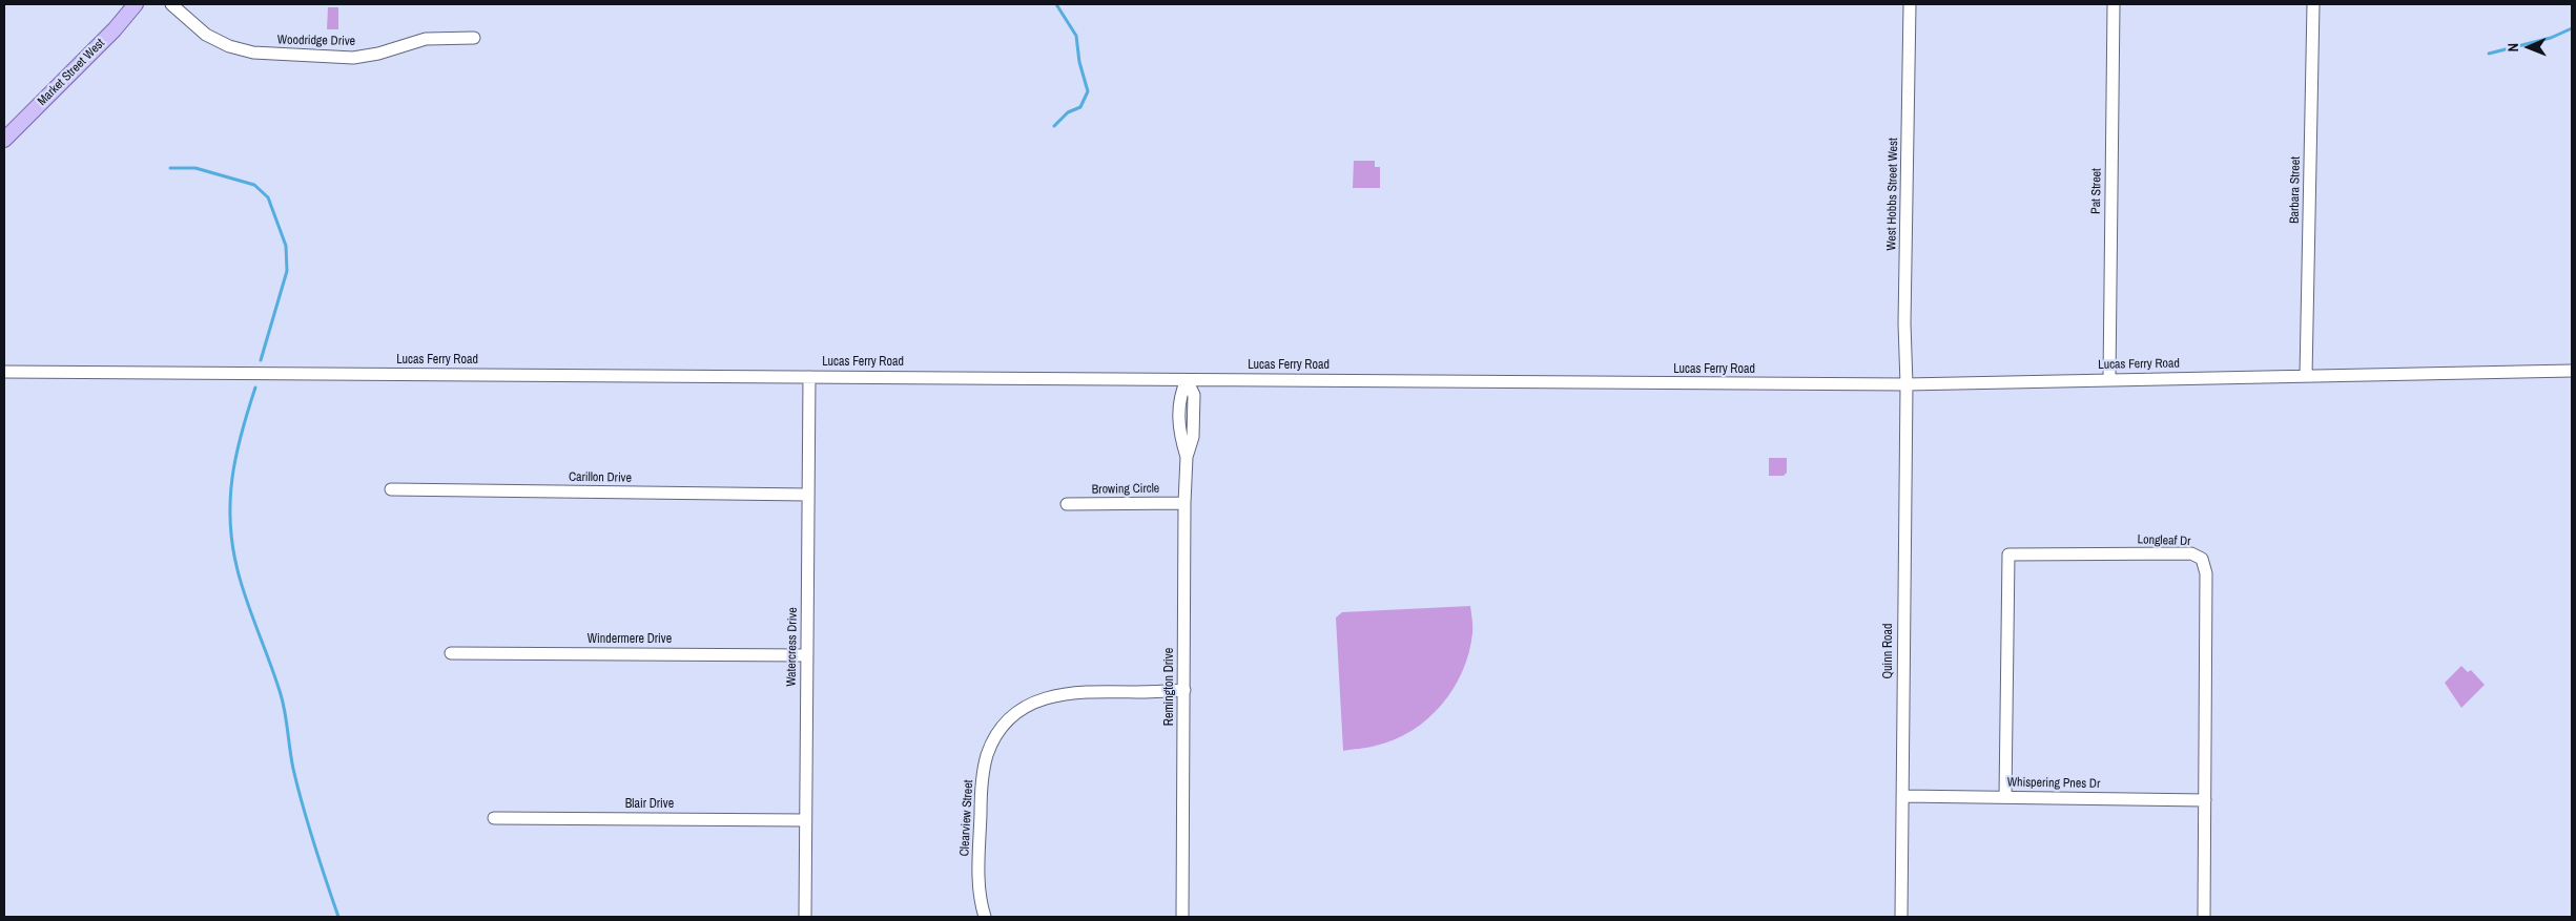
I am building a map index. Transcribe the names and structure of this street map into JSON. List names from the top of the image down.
{
  "streets": {
    "main road": ["Market Street West"],
    "street": [
      "Woodridge Drive",
      "Barbara Street",
      "Pat Street",
      "West Hobbs Street West",
      "Lucas Ferry Road",
      "Carillon Drive",
      "Browing Circle",
      "Longleaf Dr",
      "Windermere Drive",
      "Watercress Drive",
      "Quinn Road",
      "Remington Drive",
      "Whispering Pnes Dr",
      "Blair Drive",
      "Clearview Street"
    ]
  },
  "crossings": [
    ["Barbara Street", "Lucas Ferry Road"],
    ["Pat Street", "Lucas Ferry Road"],
    ["West Hobbs Street West", "Lucas Ferry Road"],
    ["West Hobbs Street West", "Quinn Road"],
    ["Lucas Ferry Road", "Watercress Drive"],
    ["Lucas Ferry Road", "Quinn Road"],
    ["Lucas Ferry Road", "Remington Drive"],
    ["Carillon Drive", "Watercress Drive"],
    ["Browing Circle", "Remington Drive"],
    ["Longleaf Dr", "Whispering Pnes Dr"],
    ["Windermere Drive", "Watercress Drive"],
    ["Watercress Drive", "Blair Drive"],
    ["Quinn Road", "Whispering Pnes Dr"],
    ["Remington Drive", "Clearview Street"]
  ],
  "north": "left"
}
